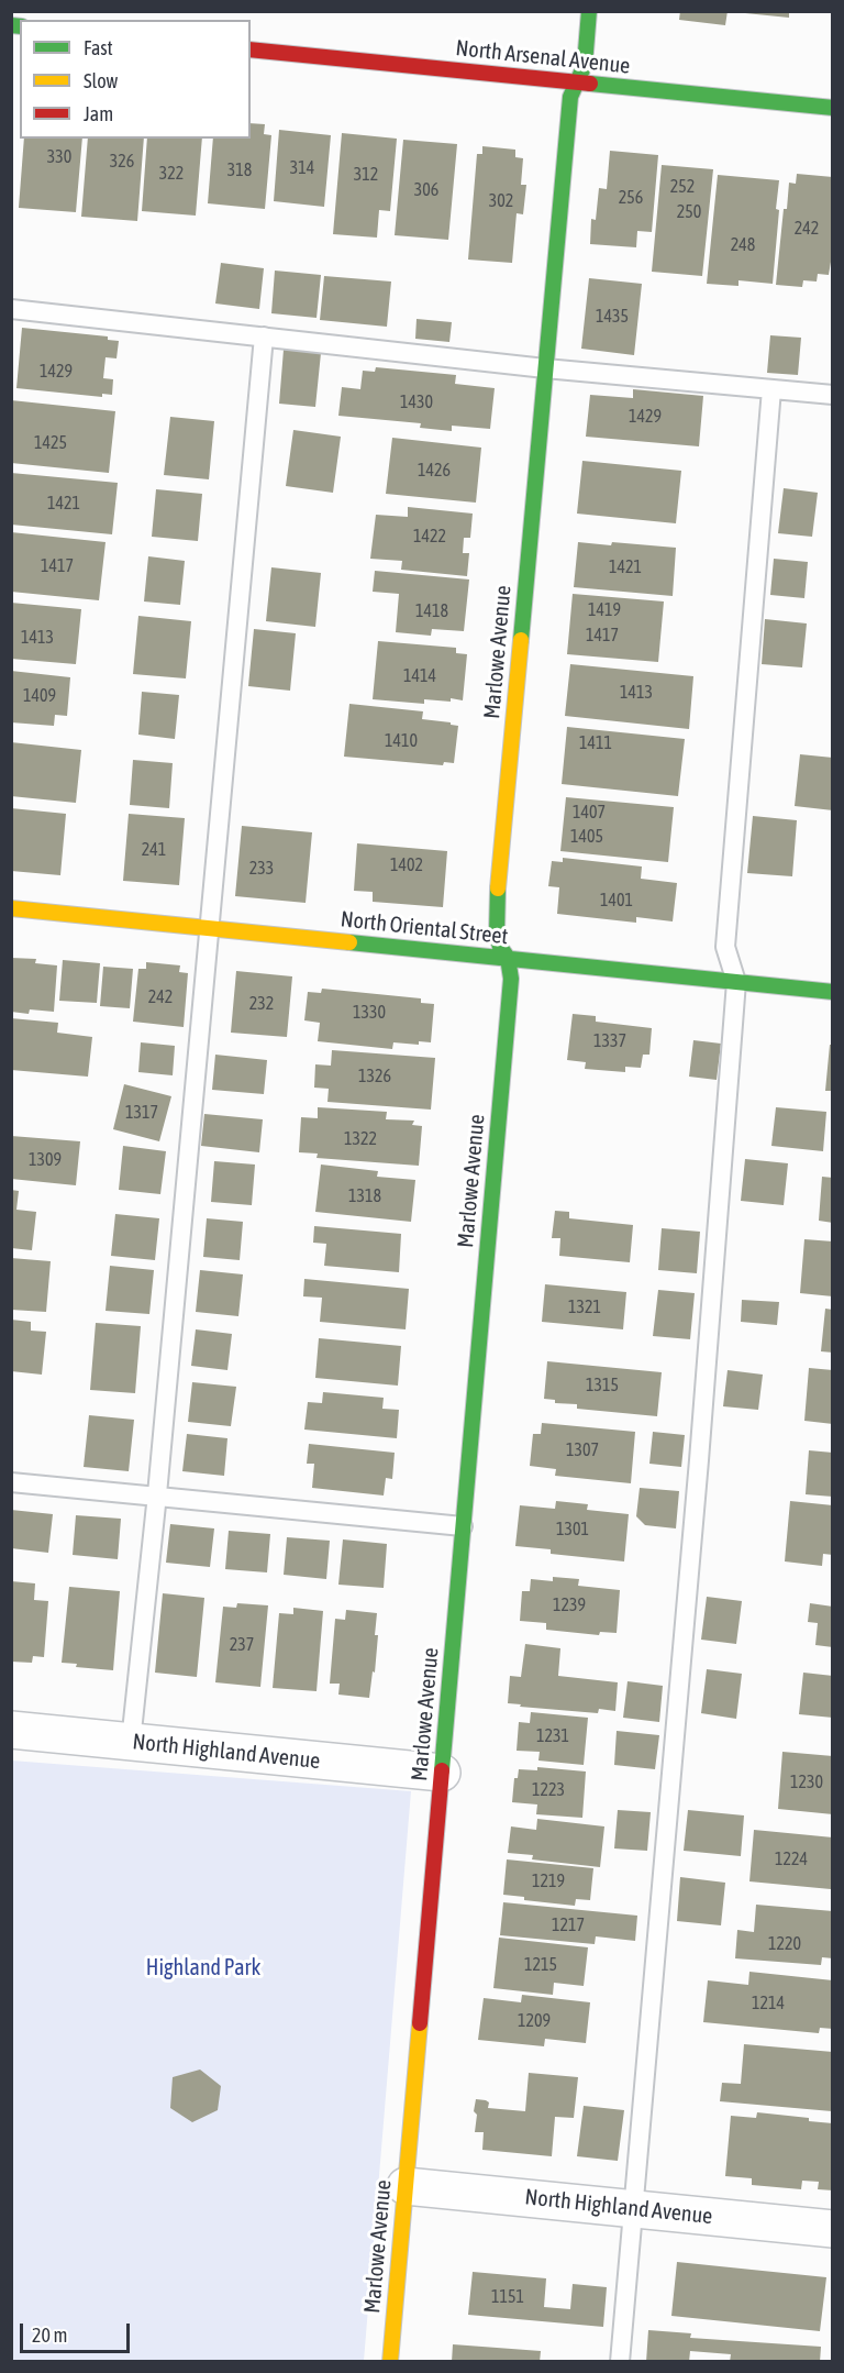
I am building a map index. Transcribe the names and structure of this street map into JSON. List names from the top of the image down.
{
  "streets": {
    "street": [
      "North Arsenal Avenue",
      "Marlowe Avenue",
      "North Oriental Street",
      "North Highland Avenue"
    ]
  },
  "crossings": [
    ["North Arsenal Avenue", "Marlowe Avenue"],
    ["Marlowe Avenue", "North Oriental Street"],
    ["Marlowe Avenue", "North Highland Avenue"]
  ],
  "parks": ["Highland Park"],
  "house_numbers": [
    "330",
    "326",
    "314",
    "318",
    "322",
    "312",
    "252",
    "306",
    "256",
    "302",
    "250",
    "242",
    "248",
    "1435",
    "1429",
    "1430",
    "1429",
    "1425",
    "1426",
    "1421",
    "1422",
    "1417",
    "1421",
    "1419",
    "1418",
    "1417",
    "1413",
    "1414",
    "1413",
    "1409",
    "1410",
    "1411",
    "1407",
    "1405",
    "241",
    "1402",
    "233",
    "1401",
    "242",
    "232",
    "1330",
    "1337",
    "1326",
    "1317",
    "1322",
    "1309",
    "1318",
    "1321",
    "1315",
    "1307",
    "1301",
    "1239",
    "237",
    "1231",
    "1230",
    "1223",
    "1224",
    "1219",
    "1217",
    "1220",
    "1215",
    "1214",
    "1209",
    "1151"
  ],
  "legend": ["Fast", "Slow", "Jam"],
  "scale_bar": "20 m"
}
